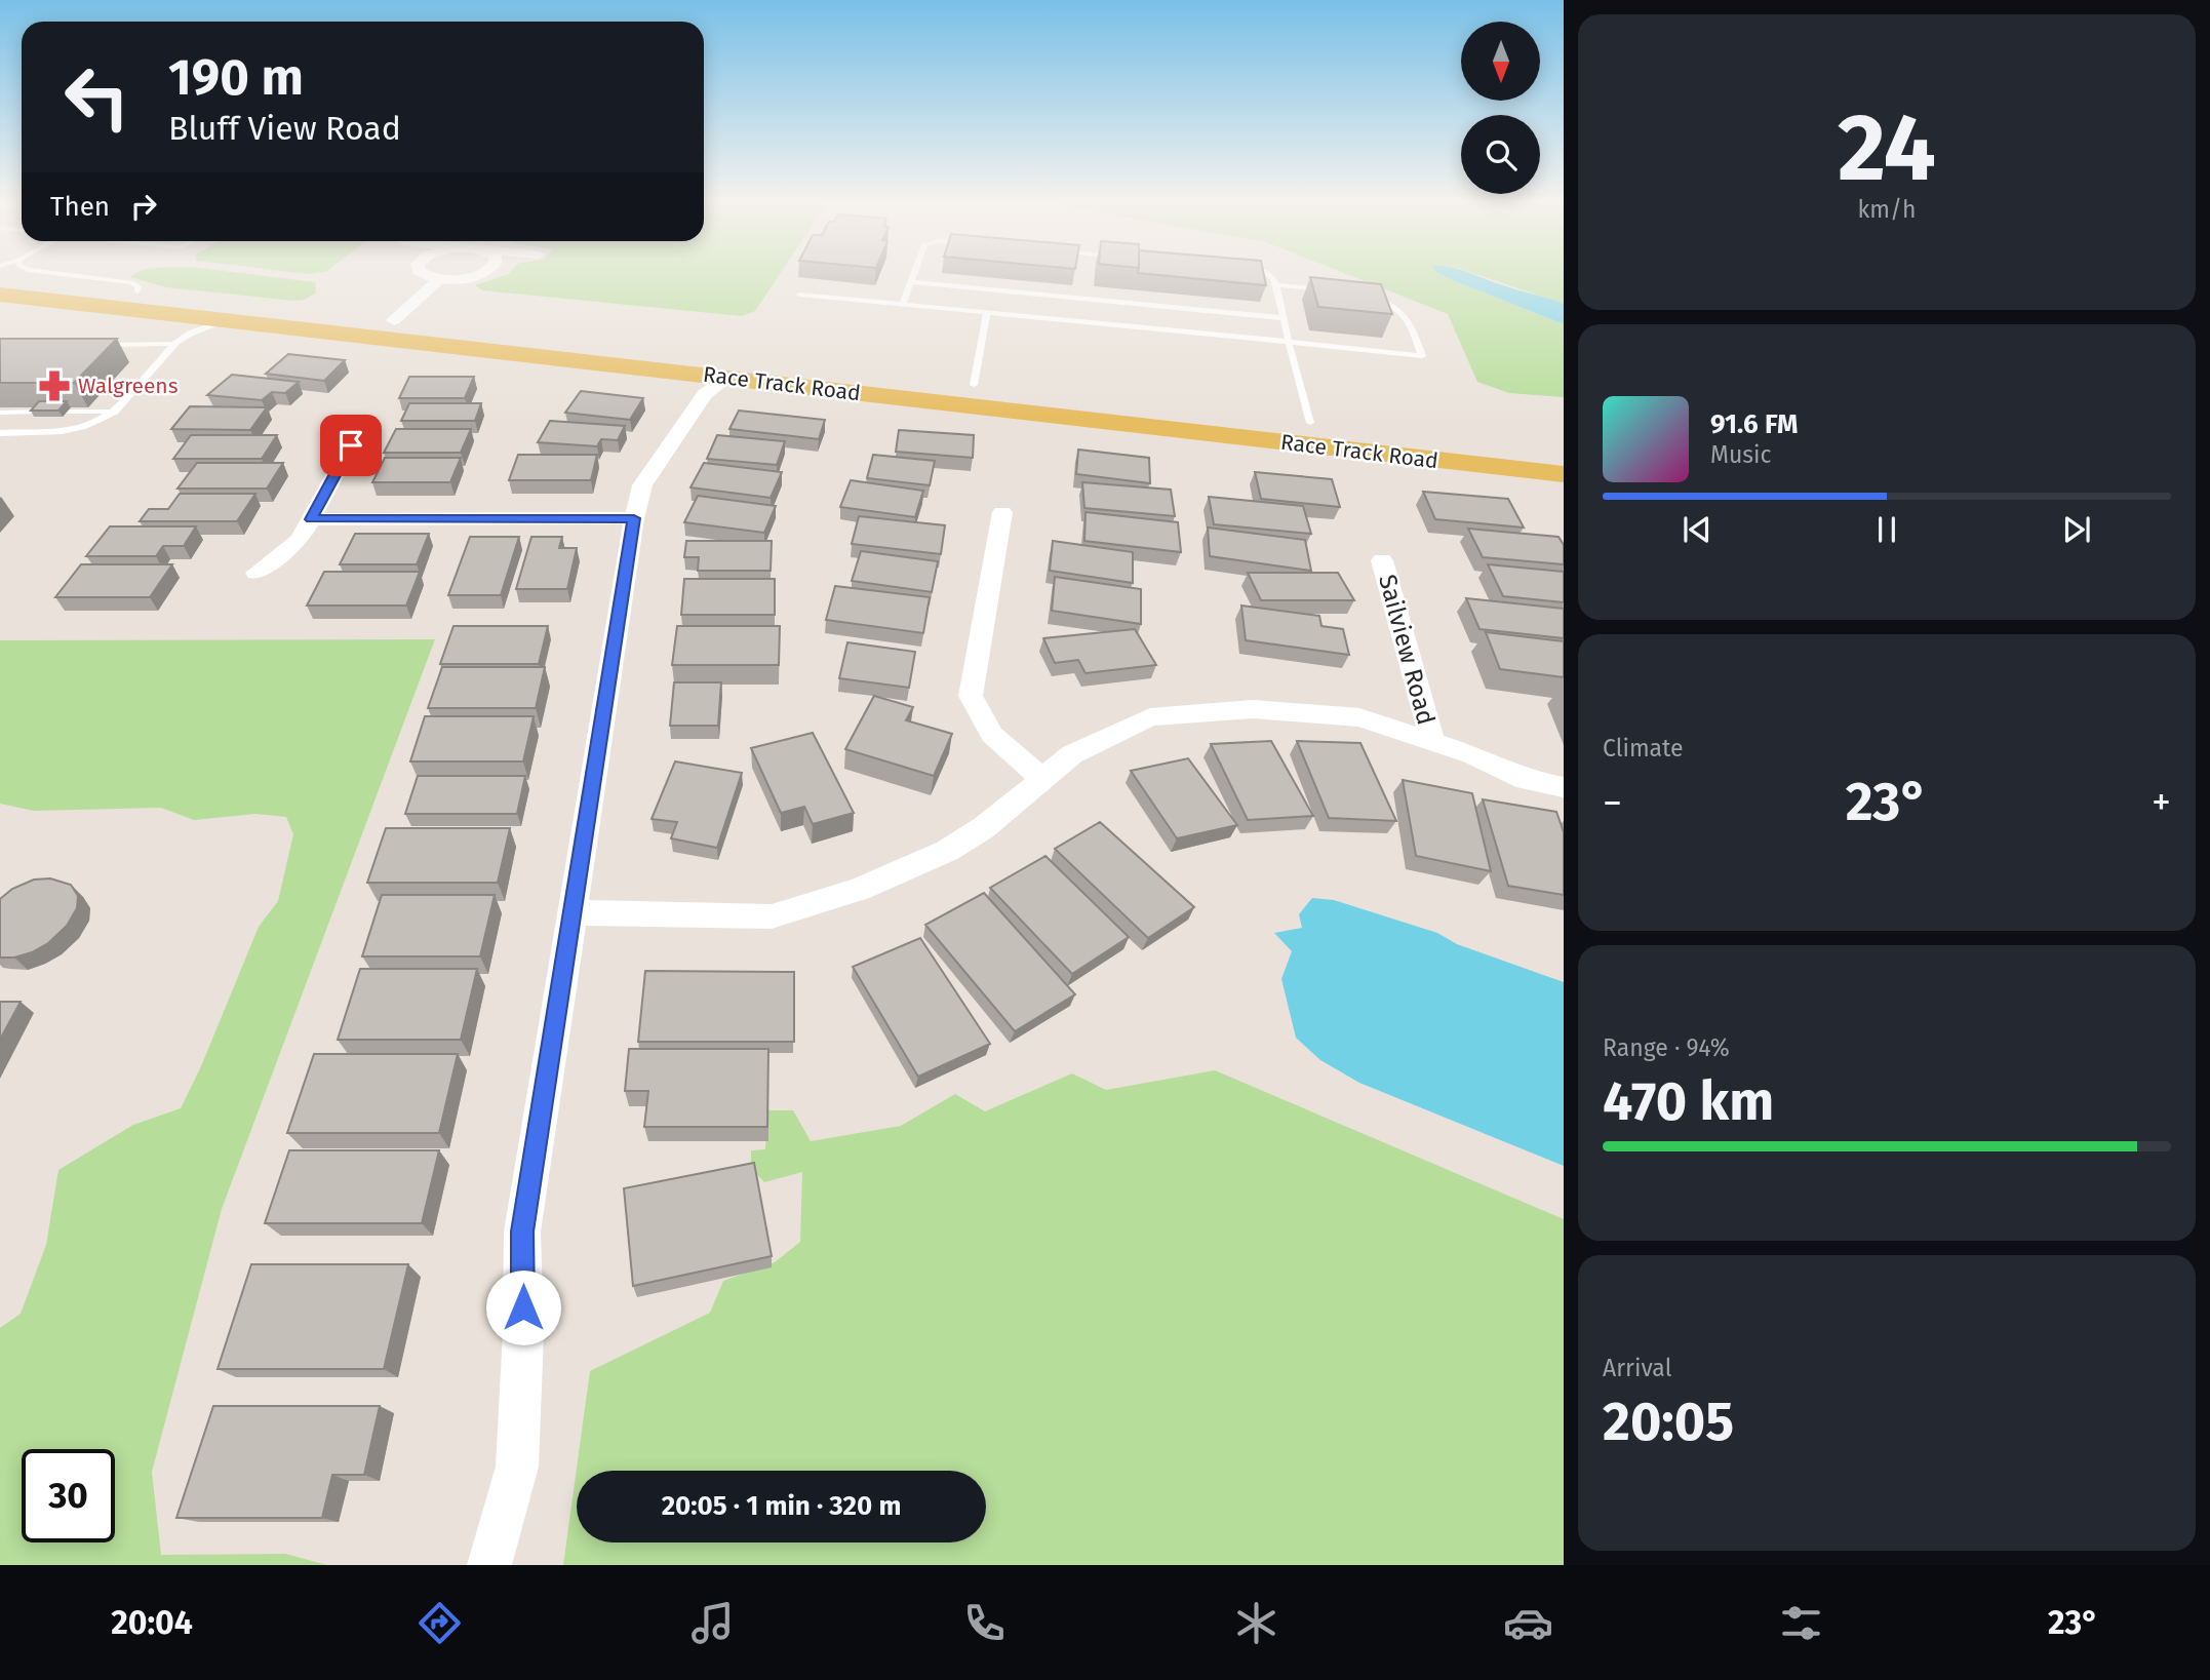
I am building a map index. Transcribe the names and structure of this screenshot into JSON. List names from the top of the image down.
{
  "streets": {
    "main road": ["Race Track Road"],
    "street": ["Sailview Road"]
  },
  "places": {
    "pharmacy": ["Walgreens"]
  },
  "north": "bottom",
  "page": {
    "tile": [
      ["24", "km/h"],
      "Climate",
      ["Range · 94%", "470 km"],
      ["Arrival", "20:05"]
    ],
    "turn": ["190 m", "Bluff View Road"],
    "then": "Then",
    "song": ["91.6 FM", "Music"],
    "heat": ["−", "23°", "+"],
    "limit": "30",
    "trip": "20:05 · 1 min · 320 m",
    "tabs": ["20:04", "23°"]
  }
}
